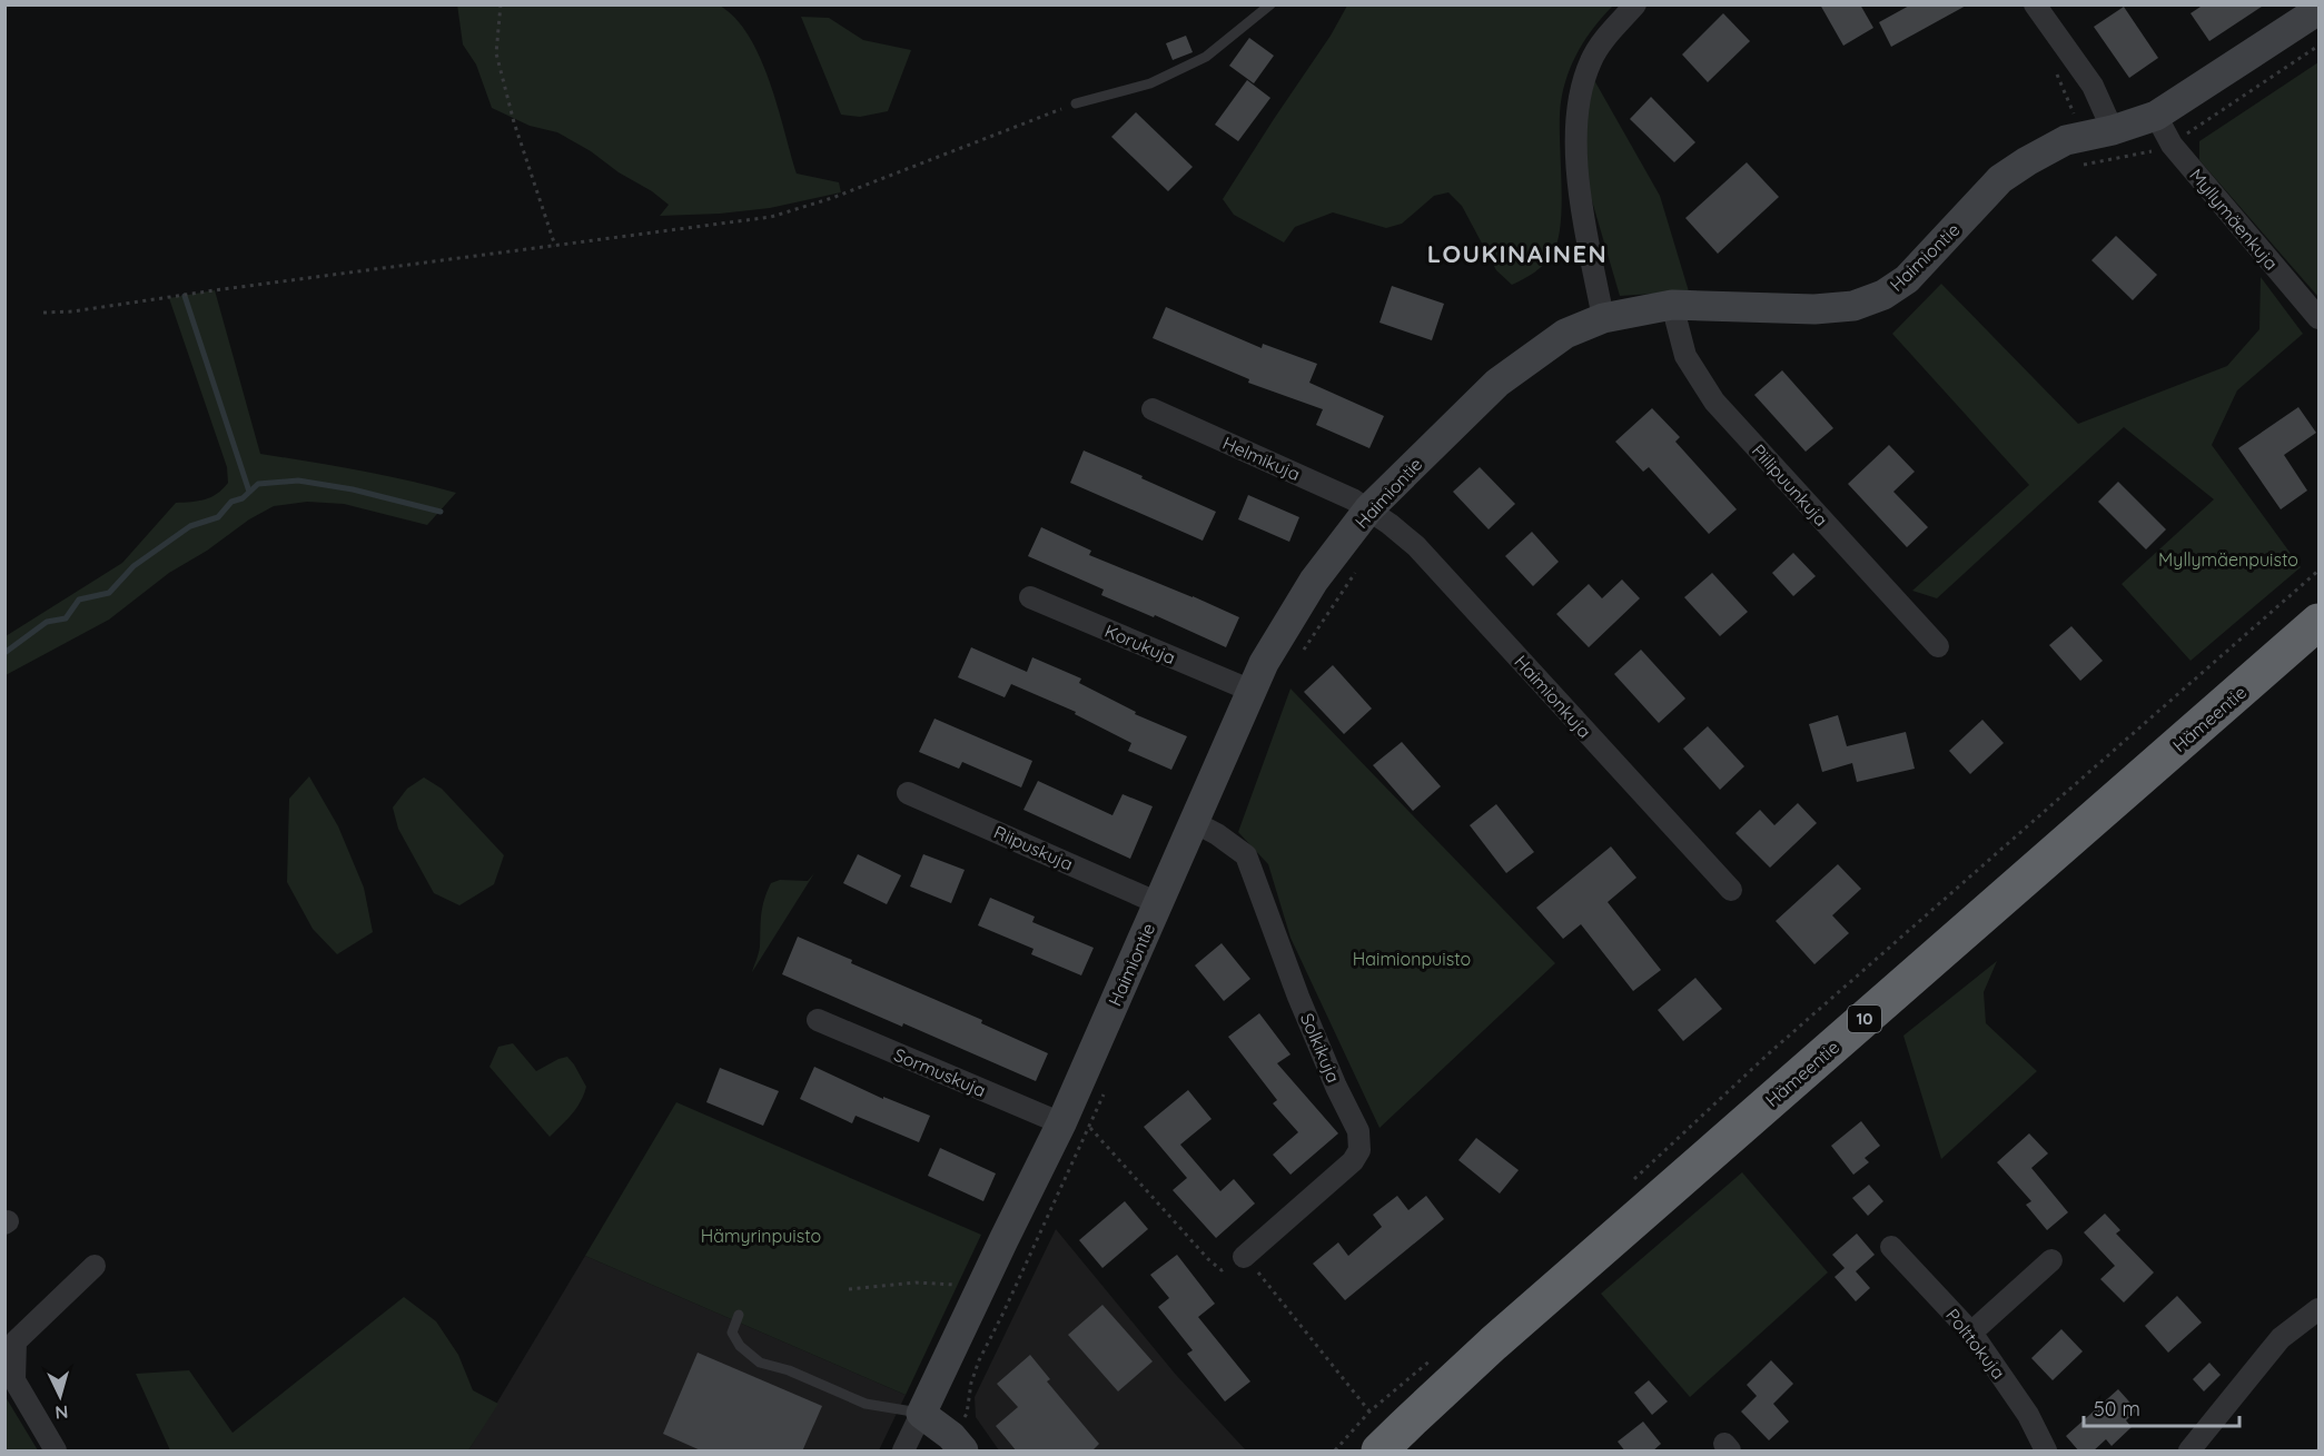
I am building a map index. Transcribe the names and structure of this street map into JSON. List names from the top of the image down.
{
  "streets": {
    "highway": ["Hämeentie", "10"],
    "street": [
      "Myllymäenkuja",
      "Haimiontie",
      "Helmikuja",
      "Piilipuunkuja",
      "Korukuja",
      "Haimionkuja",
      "Riipuskuja",
      "Solkikuja",
      "Sormuskuja",
      "Polttokuja"
    ]
  },
  "crossings": [
    ["Myllymäenkuja", "Haimiontie"],
    ["Haimiontie", "Helmikuja"],
    ["Haimiontie", "Piilipuunkuja"],
    ["Haimiontie", "Korukuja"],
    ["Haimiontie", "Haimionkuja"],
    ["Haimiontie", "Riipuskuja"],
    ["Haimiontie", "Solkikuja"],
    ["Haimiontie", "Sormuskuja"],
    ["Helmikuja", "Haimionkuja"]
  ],
  "districts": ["LOUKINAINEN"],
  "parks": ["Myllymäenpuisto", "Haimionpuisto", "Hämyrinpuisto"],
  "scale_bar": "50 m",
  "north": "bottom"
}
